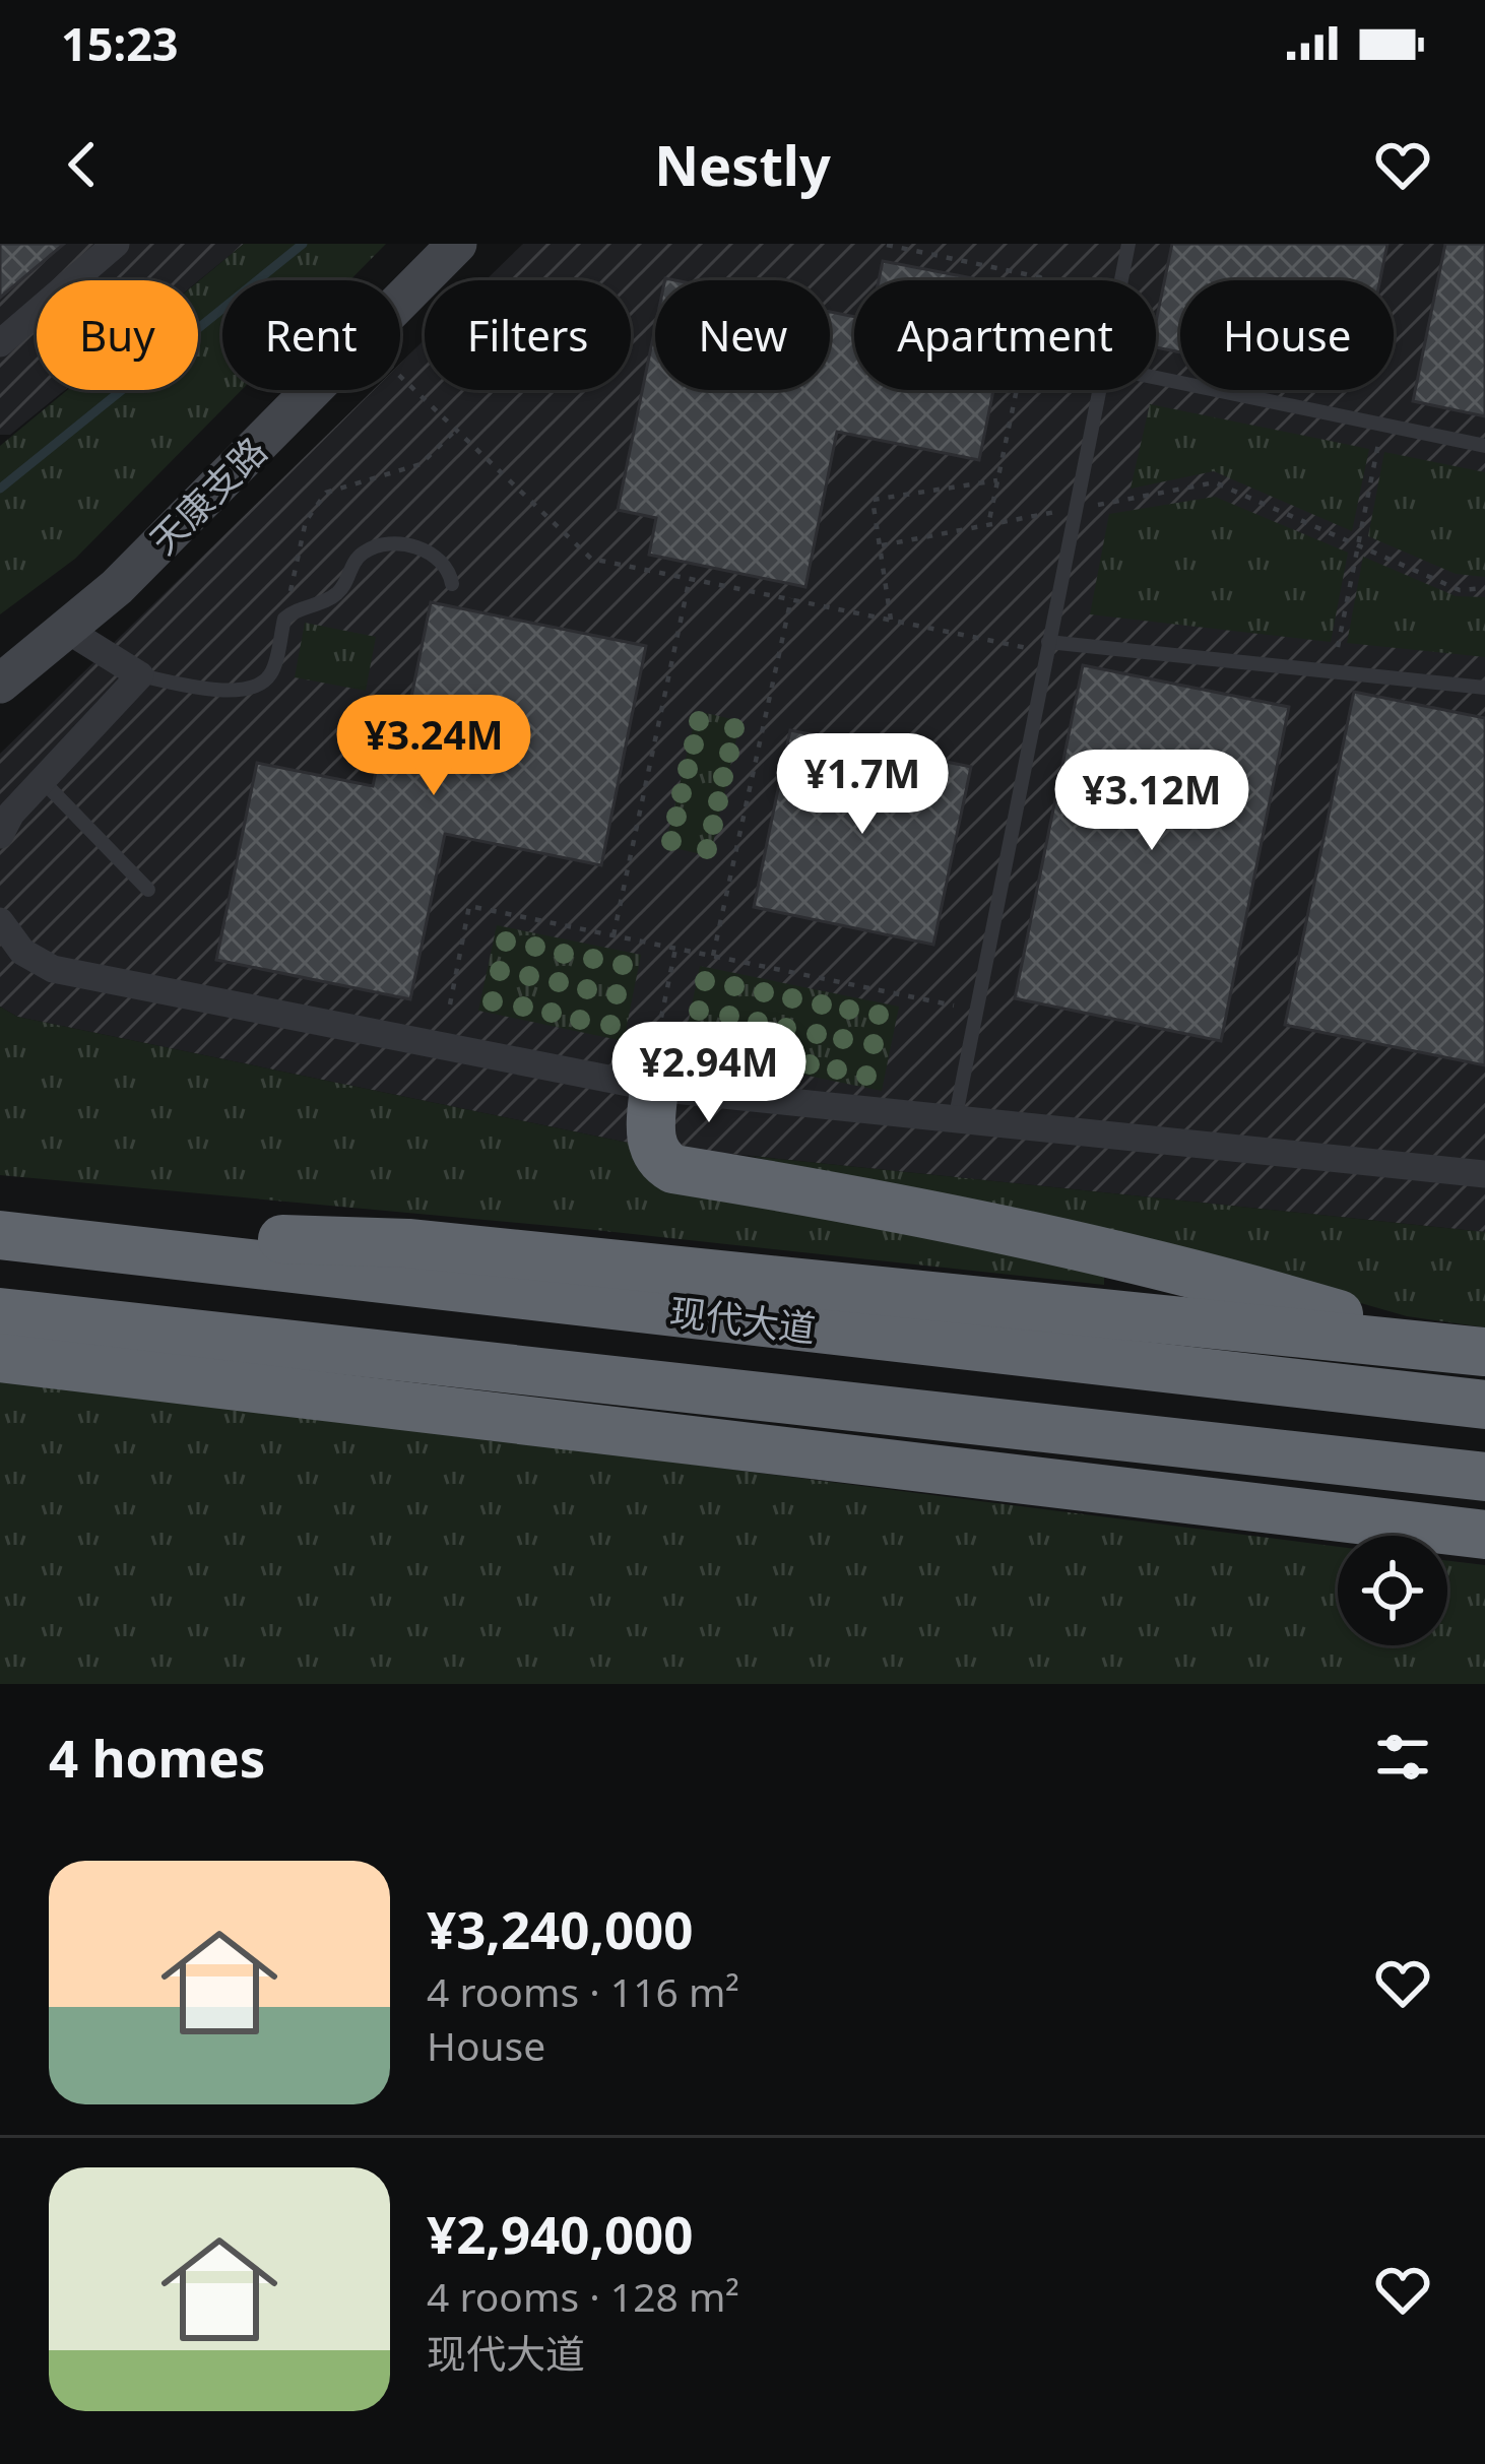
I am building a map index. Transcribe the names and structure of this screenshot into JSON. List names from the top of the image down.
{
  "streets": {
    "highway": ["现代大道"],
    "street": ["天康支路"]
  },
  "page": {
    "status": "15:23",
    "header": "Nestly",
    "chip": [
      "Buy",
      "Rent",
      "Filters",
      "New",
      "Apartment",
      "House"
    ],
    "price": [
      "¥3.24M",
      "¥1.7M",
      "¥3.12M",
      "¥2.94M"
    ],
    "heading": "4 homes",
    "list": [
      {
        "name": "¥3,240,000",
        "note": "4 rooms · 116 m² · House"
      },
      {
        "name": "¥2,940,000",
        "note": "4 rooms · 128 m² · 现代大道"
      }
    ]
  }
}
